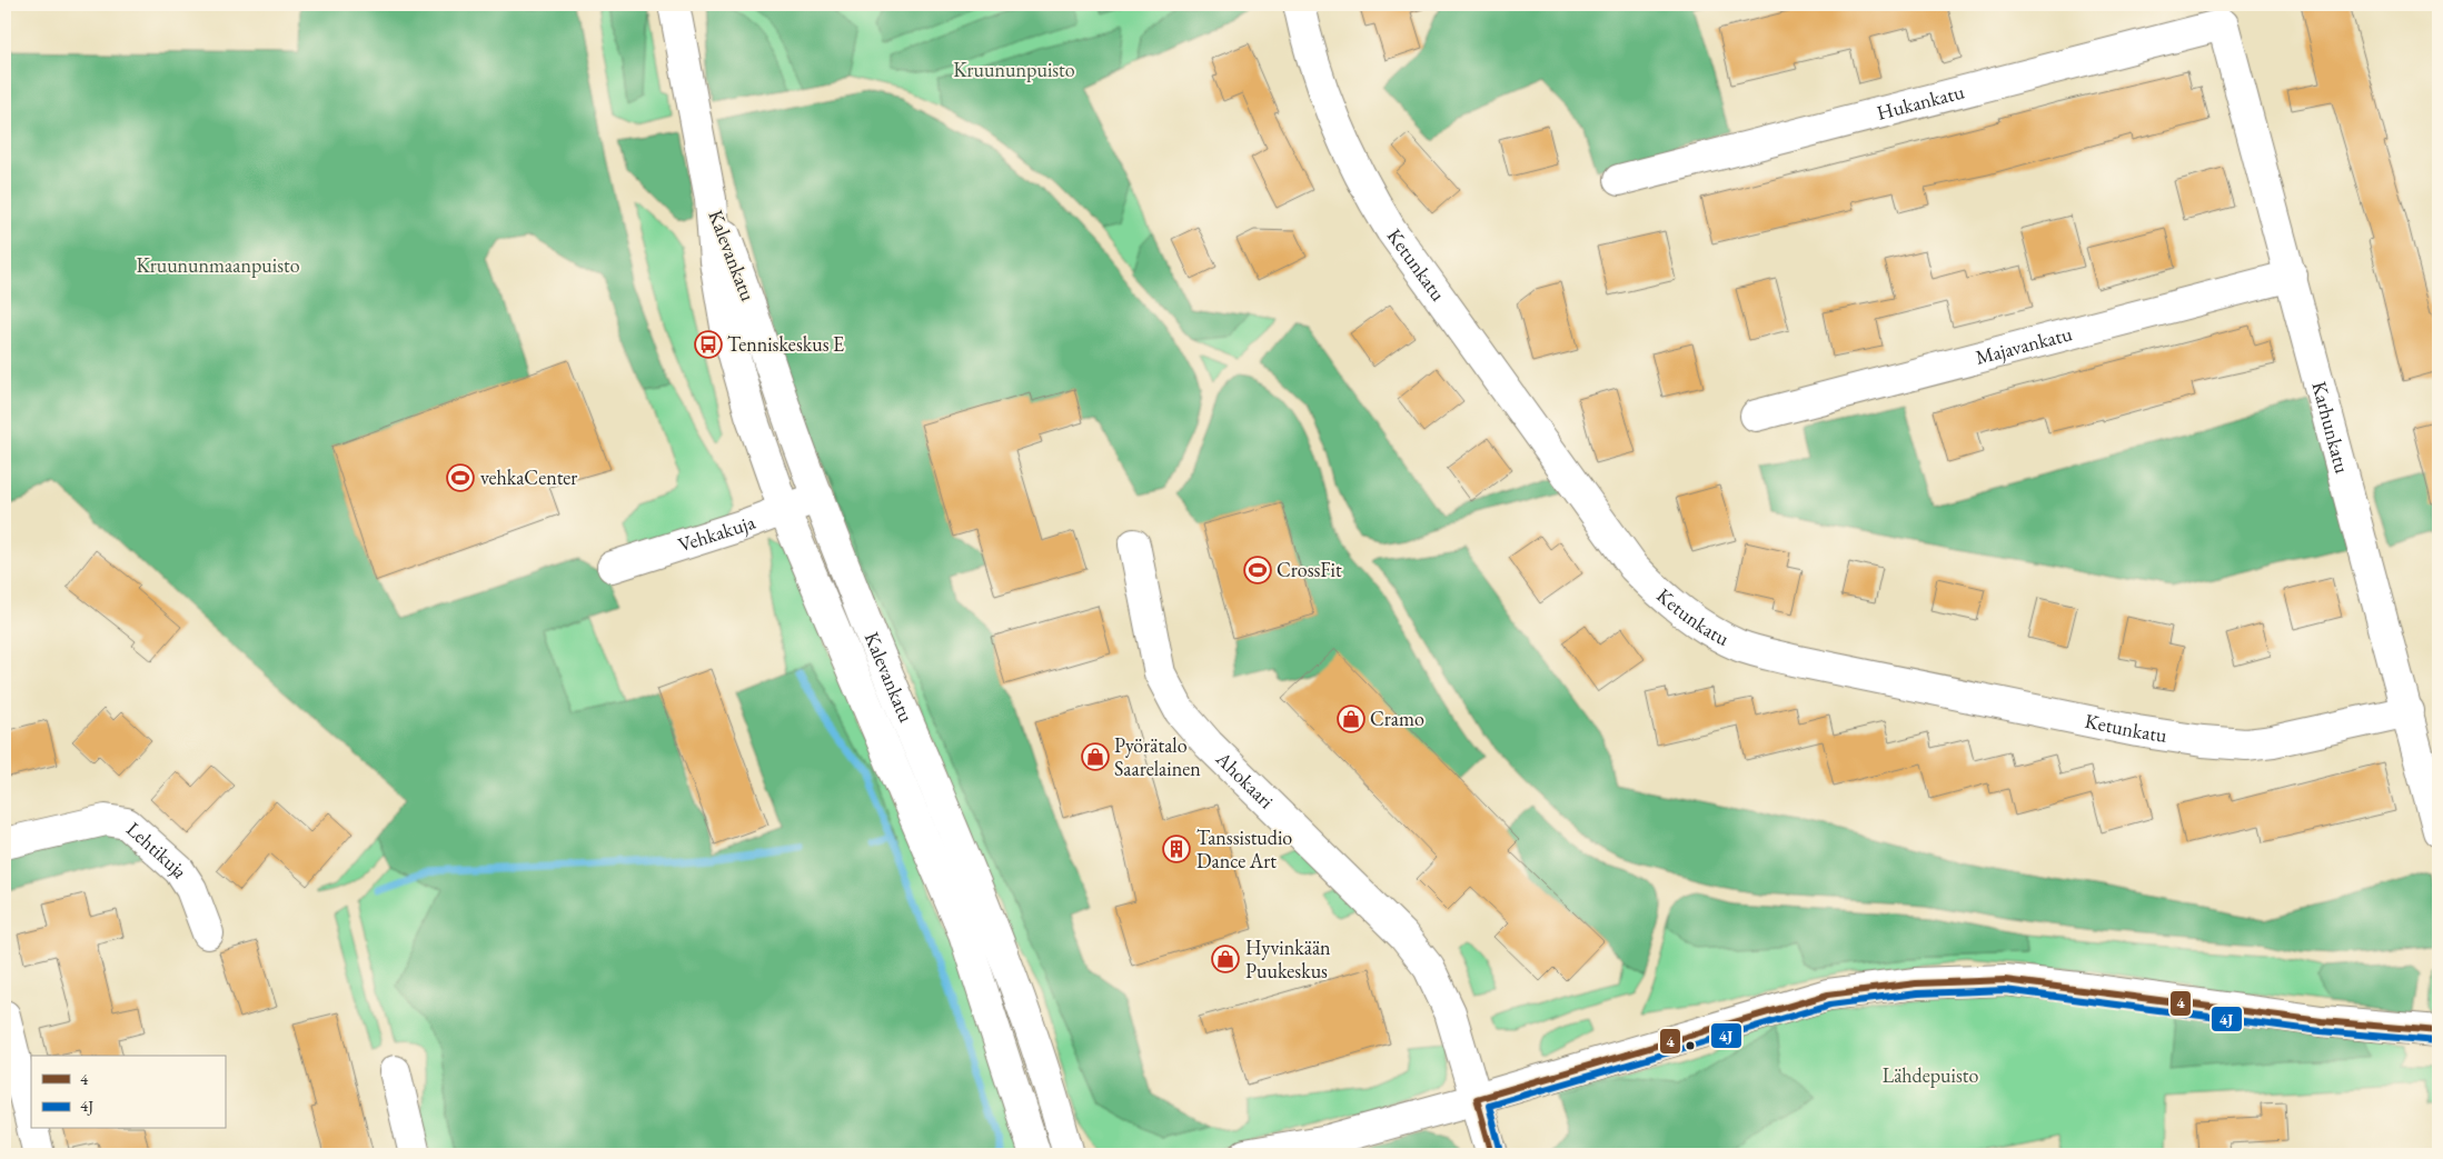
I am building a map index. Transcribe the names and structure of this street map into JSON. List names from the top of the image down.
{
  "streets": {
    "street": [
      "Hukankatu",
      "Kalevankatu",
      "Ketunkatu",
      "Majavankatu",
      "Karhunkatu",
      "Vehkakuja",
      "Ahokaari",
      "Lehtikuja"
    ]
  },
  "crossings": [
    ["Hukankatu", "Karhunkatu"],
    ["Kalevankatu", "Vehkakuja"],
    ["Ketunkatu", "Karhunkatu"],
    ["Majavankatu", "Karhunkatu"]
  ],
  "parks": ["Kruununpuisto", "Kruununmaanpuisto", "Lähdepuisto"],
  "places": {
    "bus stop": ["Tenniskeskus E"],
    "sports": ["vehkaCenter", "CrossFit"],
    "shop": ["Cramo", "Pyörätalo Saarelainen", "Hyvinkään Puukeskus"],
    "building": ["Tanssistudio Dance Art"]
  },
  "lines": ["transit line 4", "transit line 4J"],
  "legend": ["4", "4J"]
}
